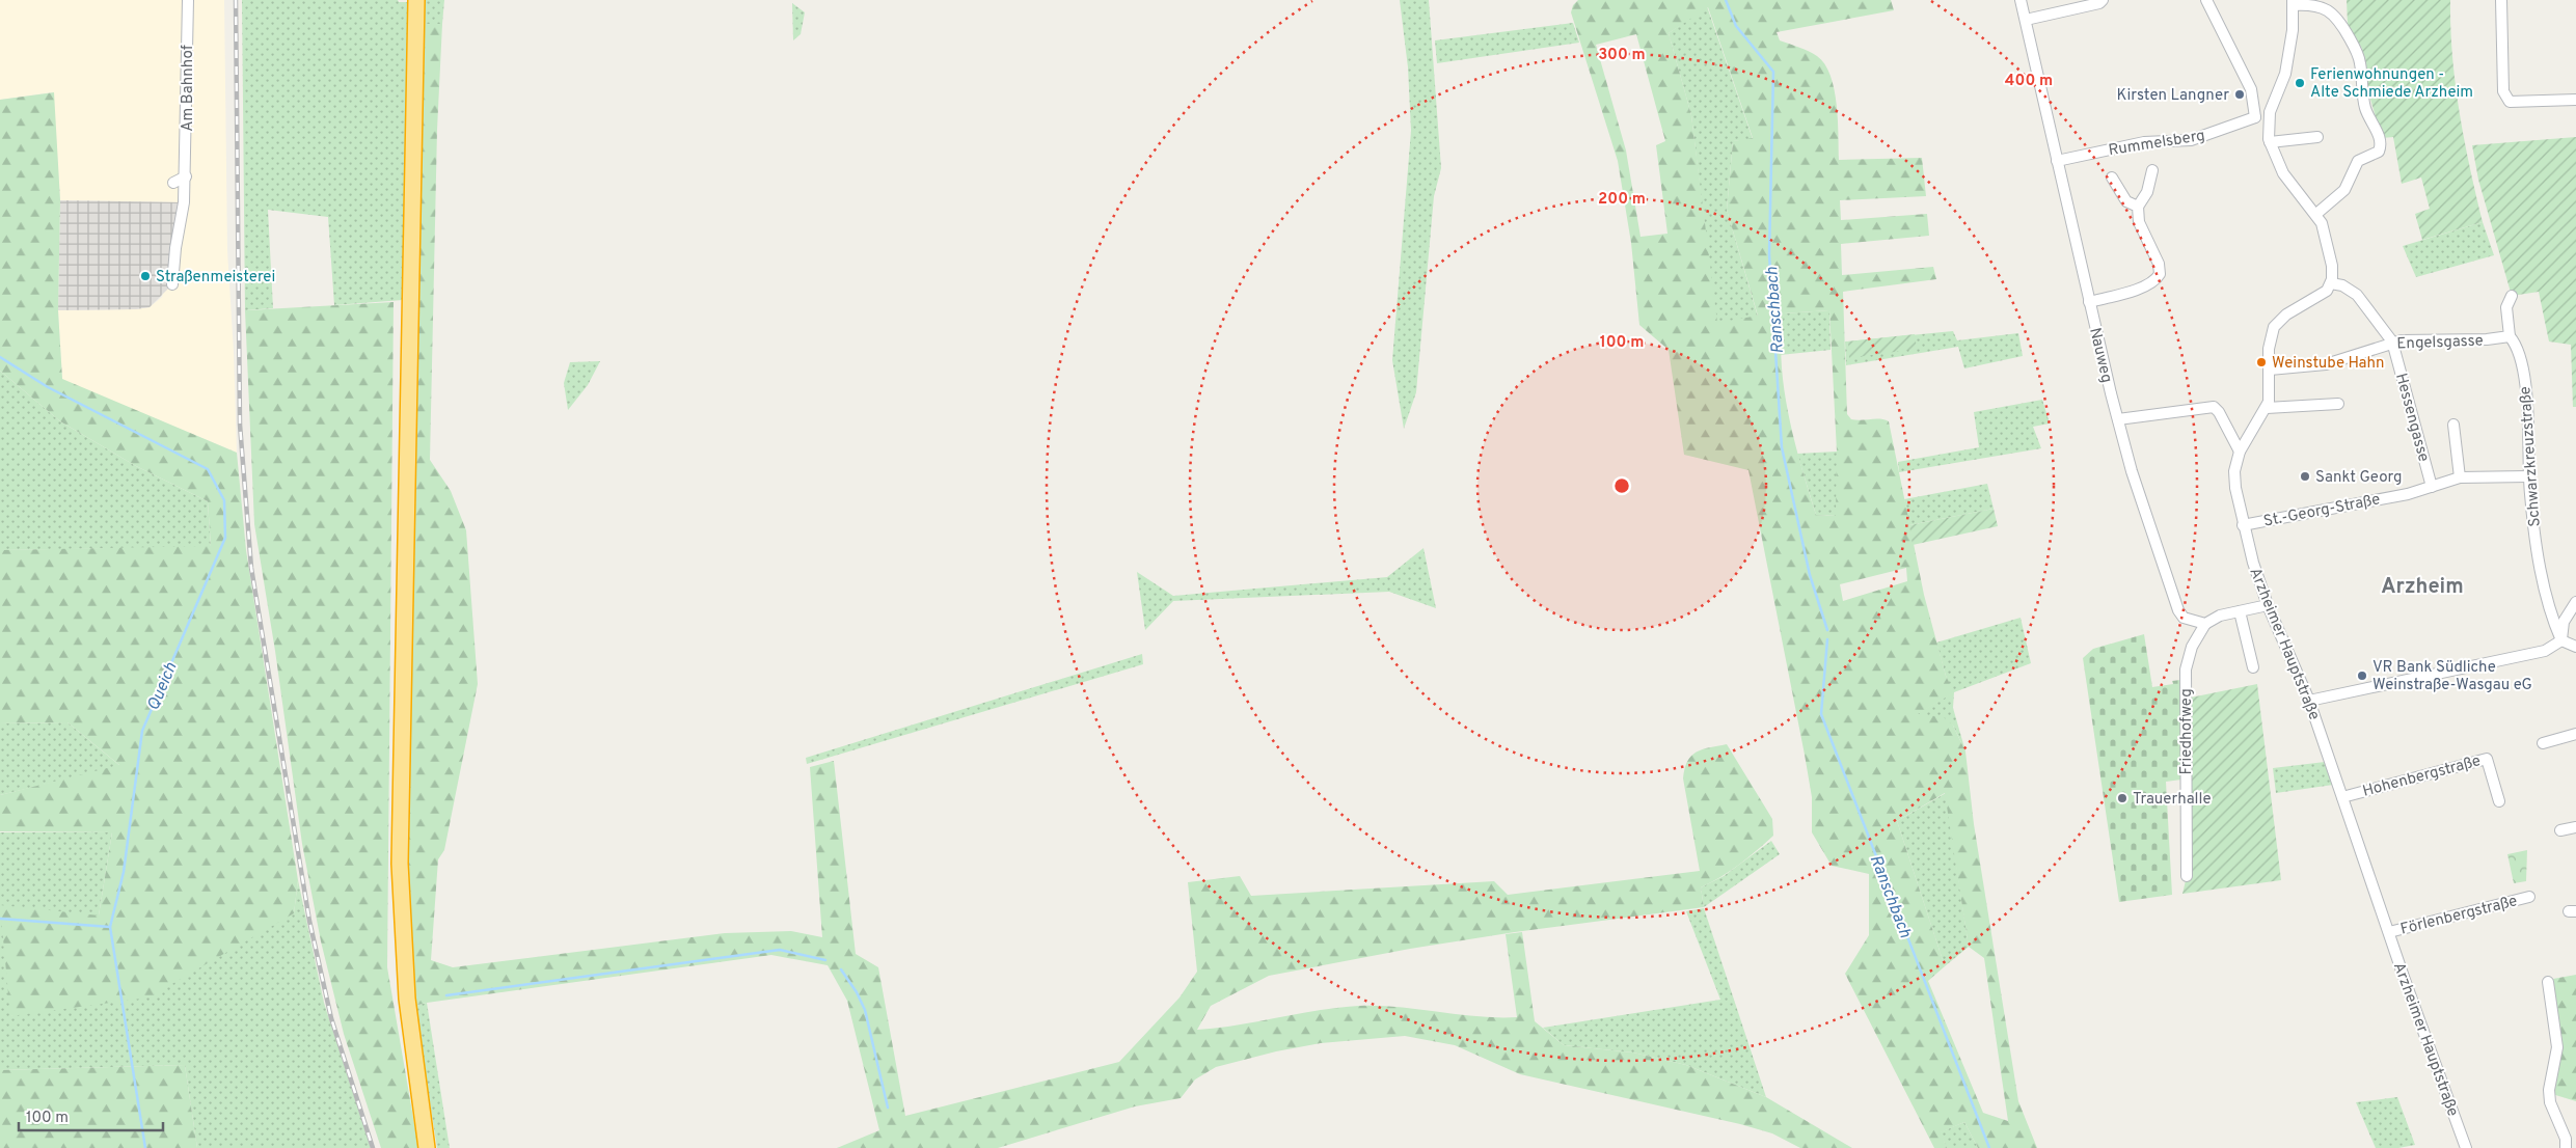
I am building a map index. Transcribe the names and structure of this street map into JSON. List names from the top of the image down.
{
  "streets": {
    "street": [
      "Am Bahnhof",
      "Rummelsberg",
      "Engelsgasse",
      "Nauweg",
      "Hessengasse",
      "Schwarzkreuzstraße",
      "St.-Georg-Straße",
      "Arzheimer Hauptstraße",
      "Friedhofweg",
      "Hohenbergstraße",
      "Förlenbergstraße"
    ]
  },
  "crossings": [
    ["Rummelsberg", "Nauweg"],
    ["Engelsgasse", "Hessengasse"],
    ["Engelsgasse", "Schwarzkreuzstraße"],
    ["Engelsgasse", "Arzheimer Hauptstraße"],
    ["Nauweg", "Friedhofweg"],
    ["Hessengasse", "St.-Georg-Straße"],
    ["Hessengasse", "Arzheimer Hauptstraße"],
    ["Schwarzkreuzstraße", "St.-Georg-Straße"],
    ["St.-Georg-Straße", "Arzheimer Hauptstraße"],
    ["Arzheimer Hauptstraße", "Hohenbergstraße"],
    ["Arzheimer Hauptstraße", "Förlenbergstraße"]
  ],
  "districts": ["Arzheim"],
  "water": ["Ranschbach", "Queich"],
  "places": [
    "Ferienwohnungen - Alte Schmiede Arzheim",
    "Kirsten Langner",
    "Straßenmeisterei",
    "Weinstube Hahn",
    "Sankt Georg",
    "VR Bank Südliche Weinstraße-Wasgau eG",
    "Trauerhalle"
  ],
  "scale_bar": "100 m",
  "rings": [
    "300 m",
    "400 m",
    "200 m",
    "100 m"
  ]
}
